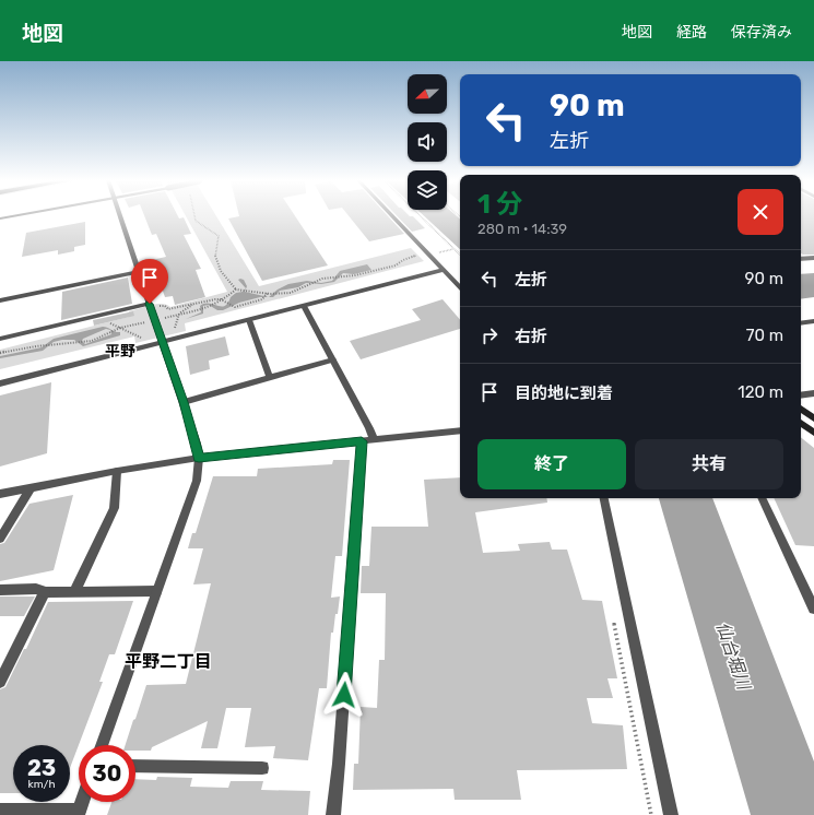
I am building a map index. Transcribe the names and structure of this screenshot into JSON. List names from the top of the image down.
{
  "districts": ["平野", "平野二丁目"],
  "water": ["仙台堀川"],
  "north": "left",
  "page": {
    "header": "地図",
    "nav": ["地図", "経路", "保存済み"],
    "turn": ["90 m", "左折"],
    "heading": ["1 分", "280 m · 14:39"],
    "list": [
      {
        "name": "左折",
        "value": "90 m"
      },
      {
        "name": "右折",
        "value": "70 m"
      },
      {
        "name": "目的地に到着",
        "value": "120 m"
      }
    ],
    "buttons": ["終了", "共有"],
    "speed": "23 km/h",
    "limit": "30"
  }
}
